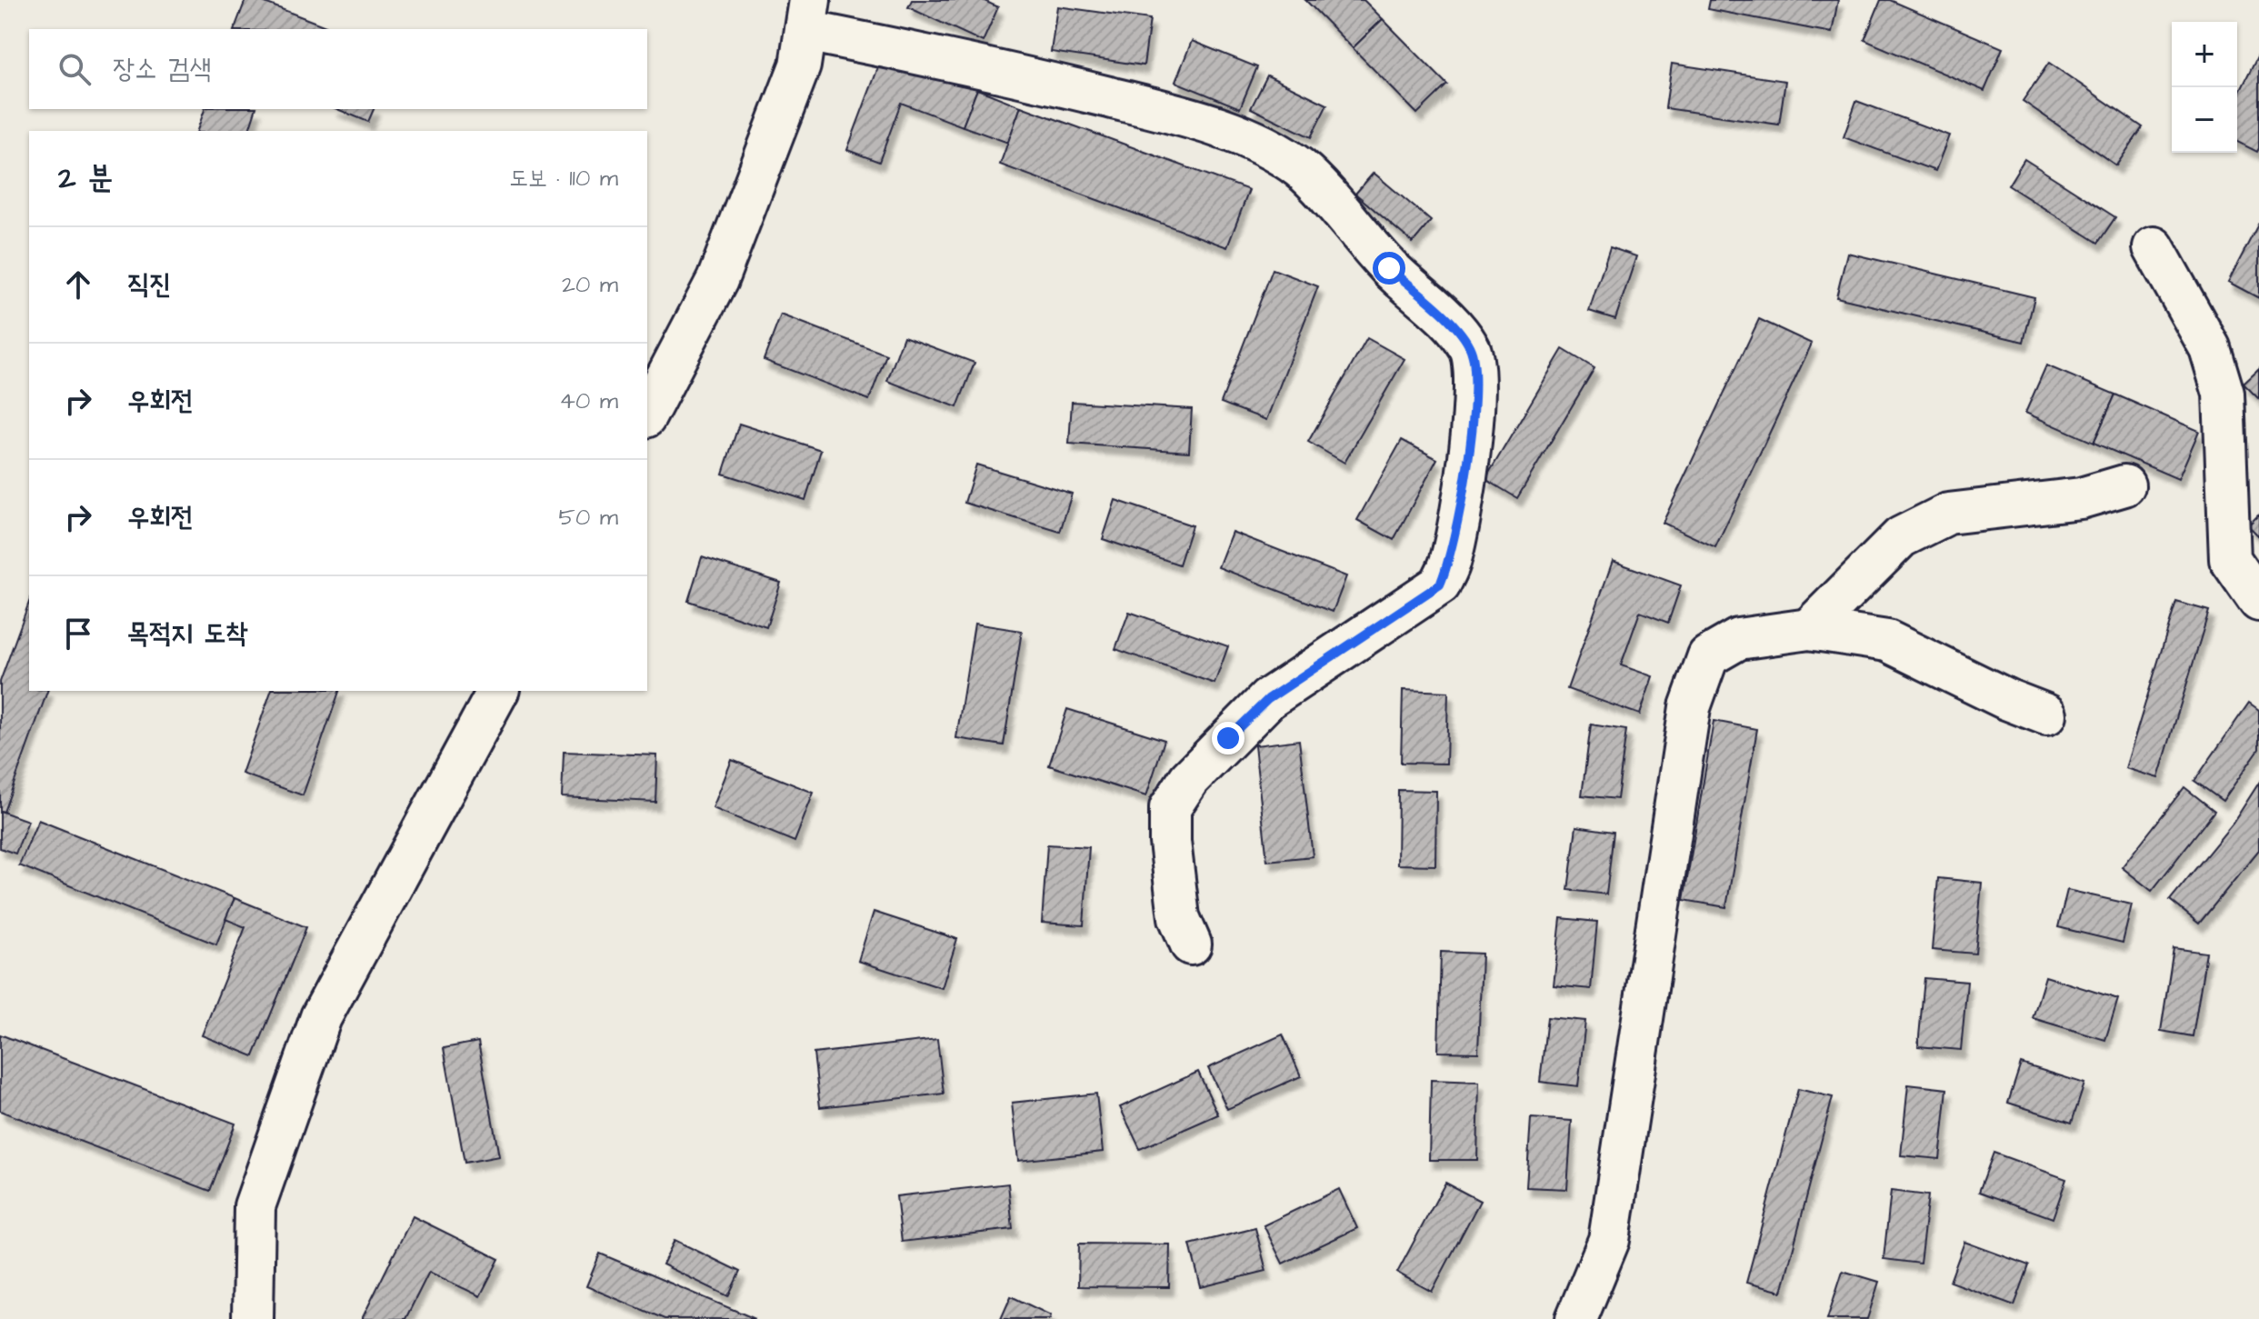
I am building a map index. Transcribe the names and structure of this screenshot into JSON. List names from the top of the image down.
{
  "page": {
    "map_buttons": ["+", "−"],
    "search": "장소 검색",
    "heading": ["2 분", "도보 · 110 m"],
    "list": [
      ["직진", "20 m"],
      ["우회전", "40 m"],
      ["우회전", "50 m"],
      "목적지 도착"
    ]
  }
}
